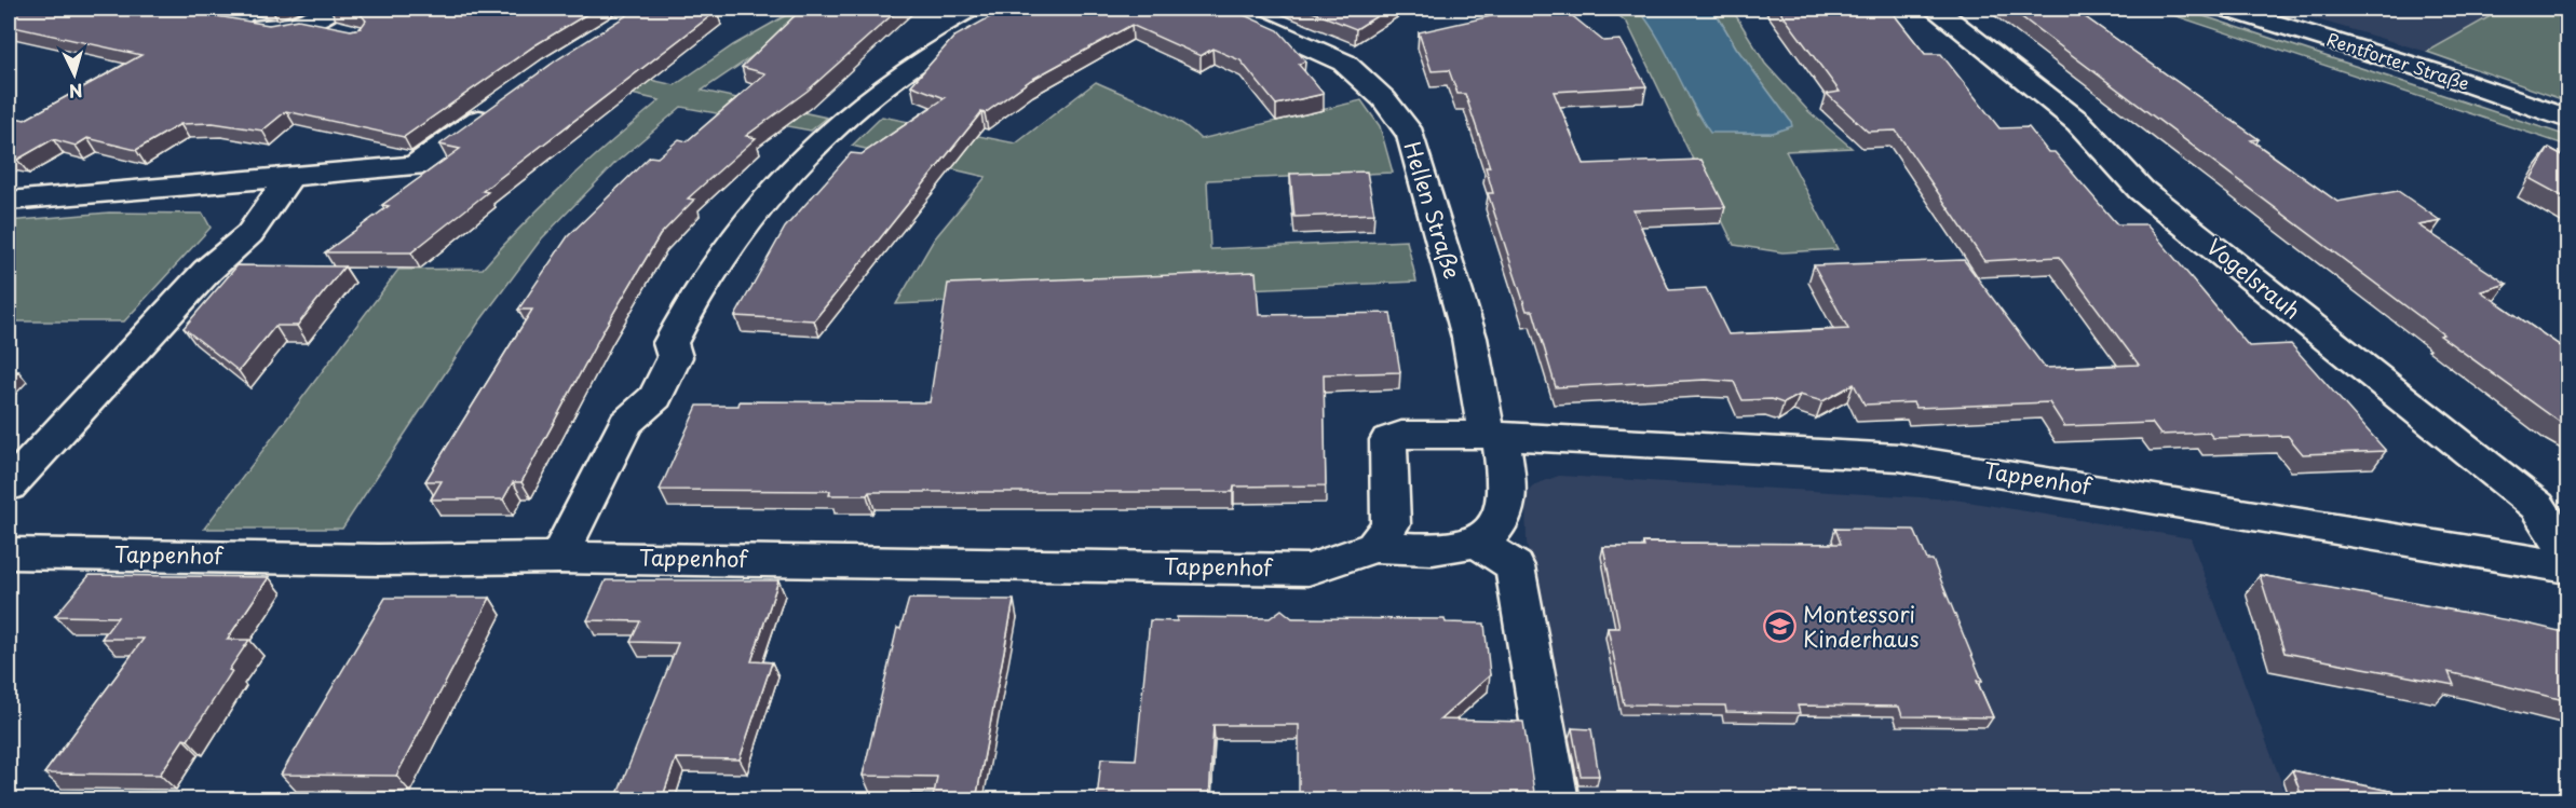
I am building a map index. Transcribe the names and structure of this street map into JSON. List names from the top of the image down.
{
  "streets": {
    "street": [
      "Rentforter Straße",
      "Hellen Straße",
      "Vogelsrauh",
      "Tappenhof"
    ]
  },
  "crossings": [
    ["Hellen Straße", "Tappenhof"]
  ],
  "places": {
    "school or university": ["Montessori Kinderhaus"]
  },
  "north": "bottom"
}
